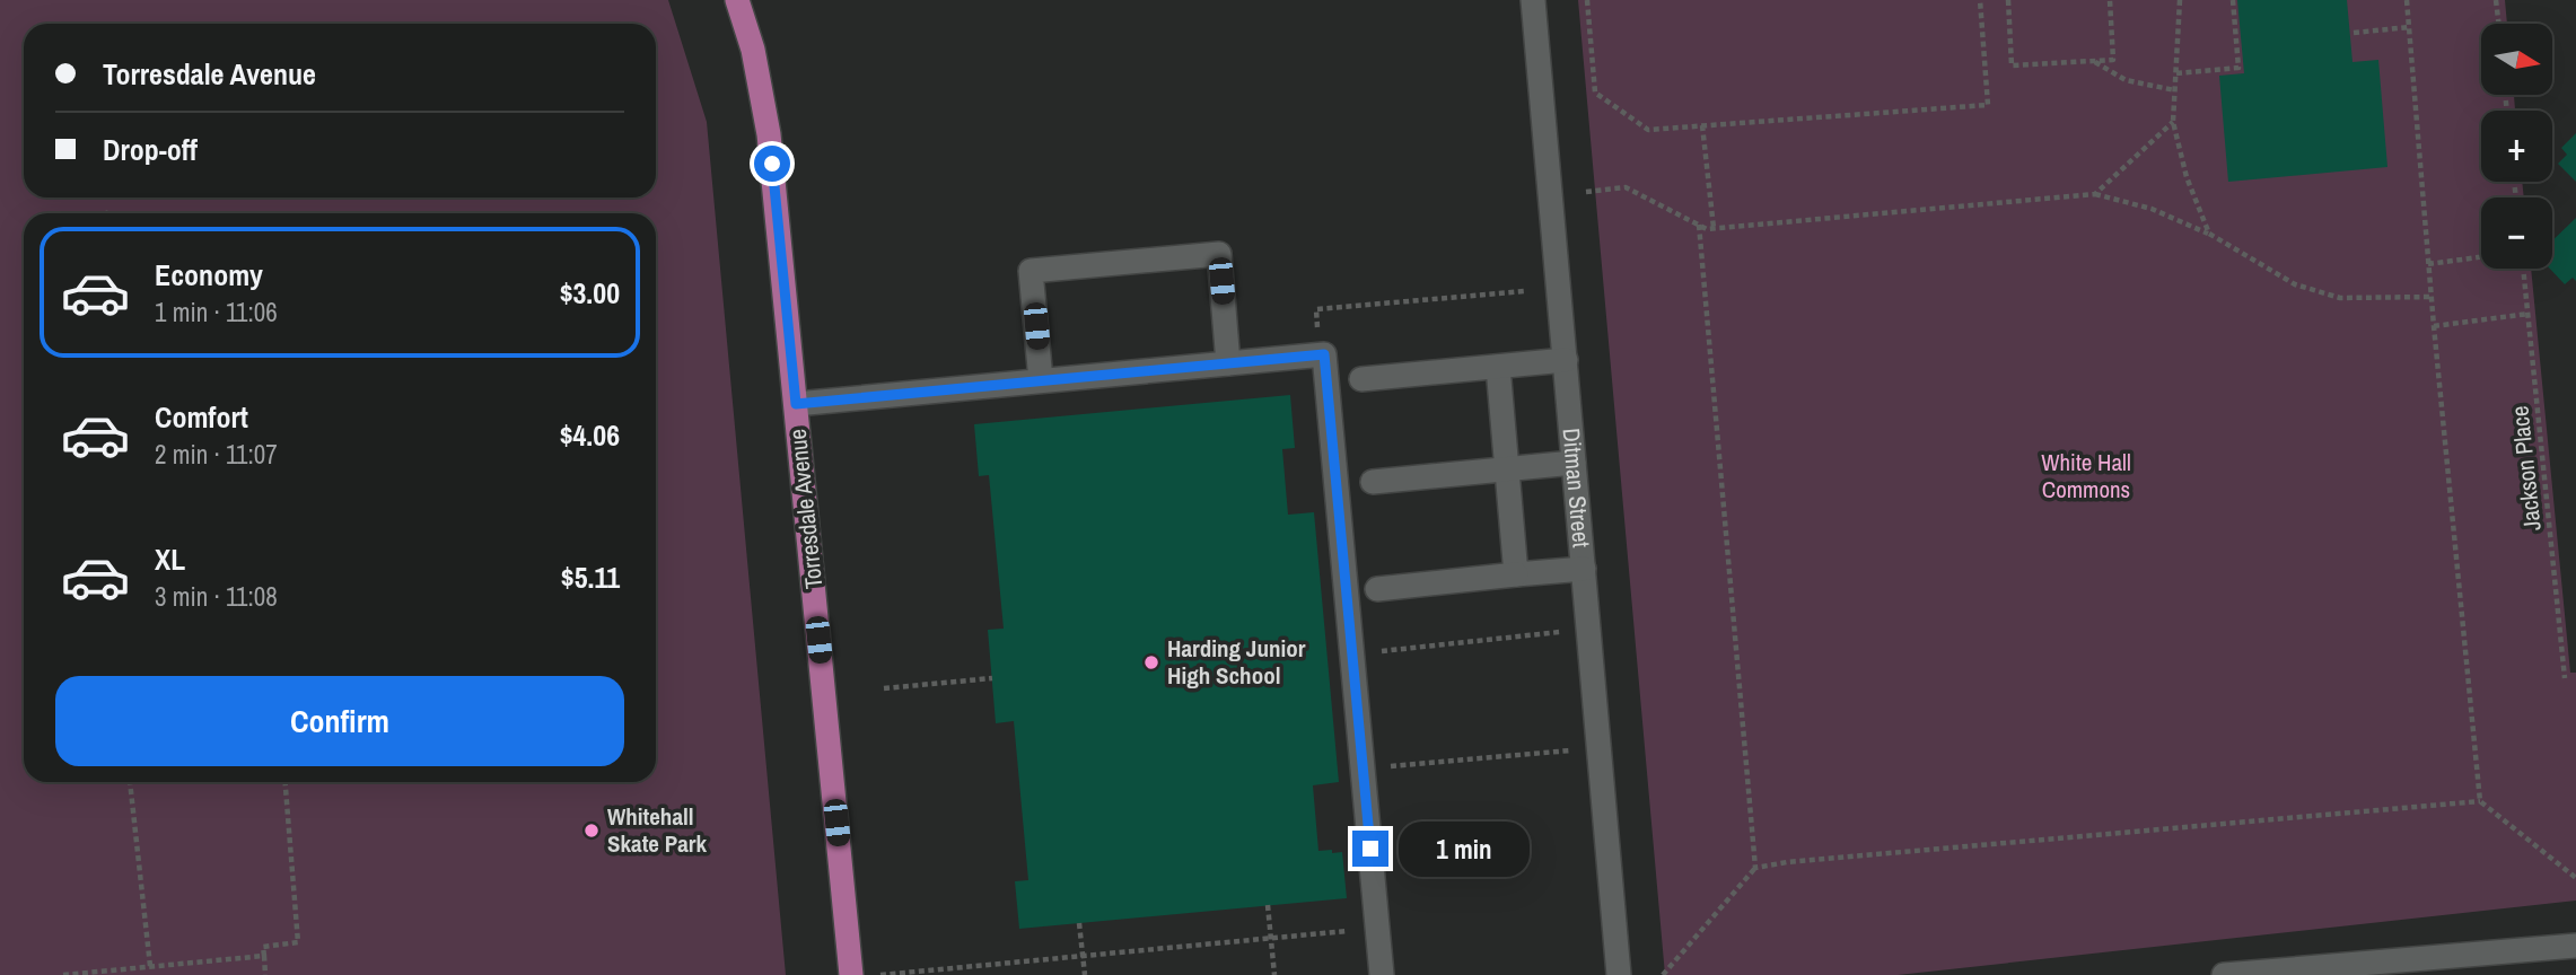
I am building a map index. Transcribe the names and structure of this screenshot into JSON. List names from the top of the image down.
{
  "streets": {
    "main road": ["Torresdale Avenue"],
    "street": ["Ditman Street"],
    "path": ["Jackson Place"]
  },
  "parks": ["White Hall Commons"],
  "places": ["Harding Junior High School", "Whitehall Skate Park"],
  "north": "right",
  "page": {
    "map_buttons": ["+", "−"],
    "banner": ["Torresdale Avenue", "Drop-off"],
    "list": [
      {
        "name": "Economy",
        "note": "1 min · 11:06",
        "value": "$3.00"
      },
      {
        "name": "Comfort",
        "note": "2 min · 11:07",
        "value": "$4.06"
      },
      {
        "name": "XL",
        "note": "3 min · 11:08",
        "value": "$5.11"
      }
    ],
    "buttons": "Confirm",
    "bubble": "1 min"
  }
}
